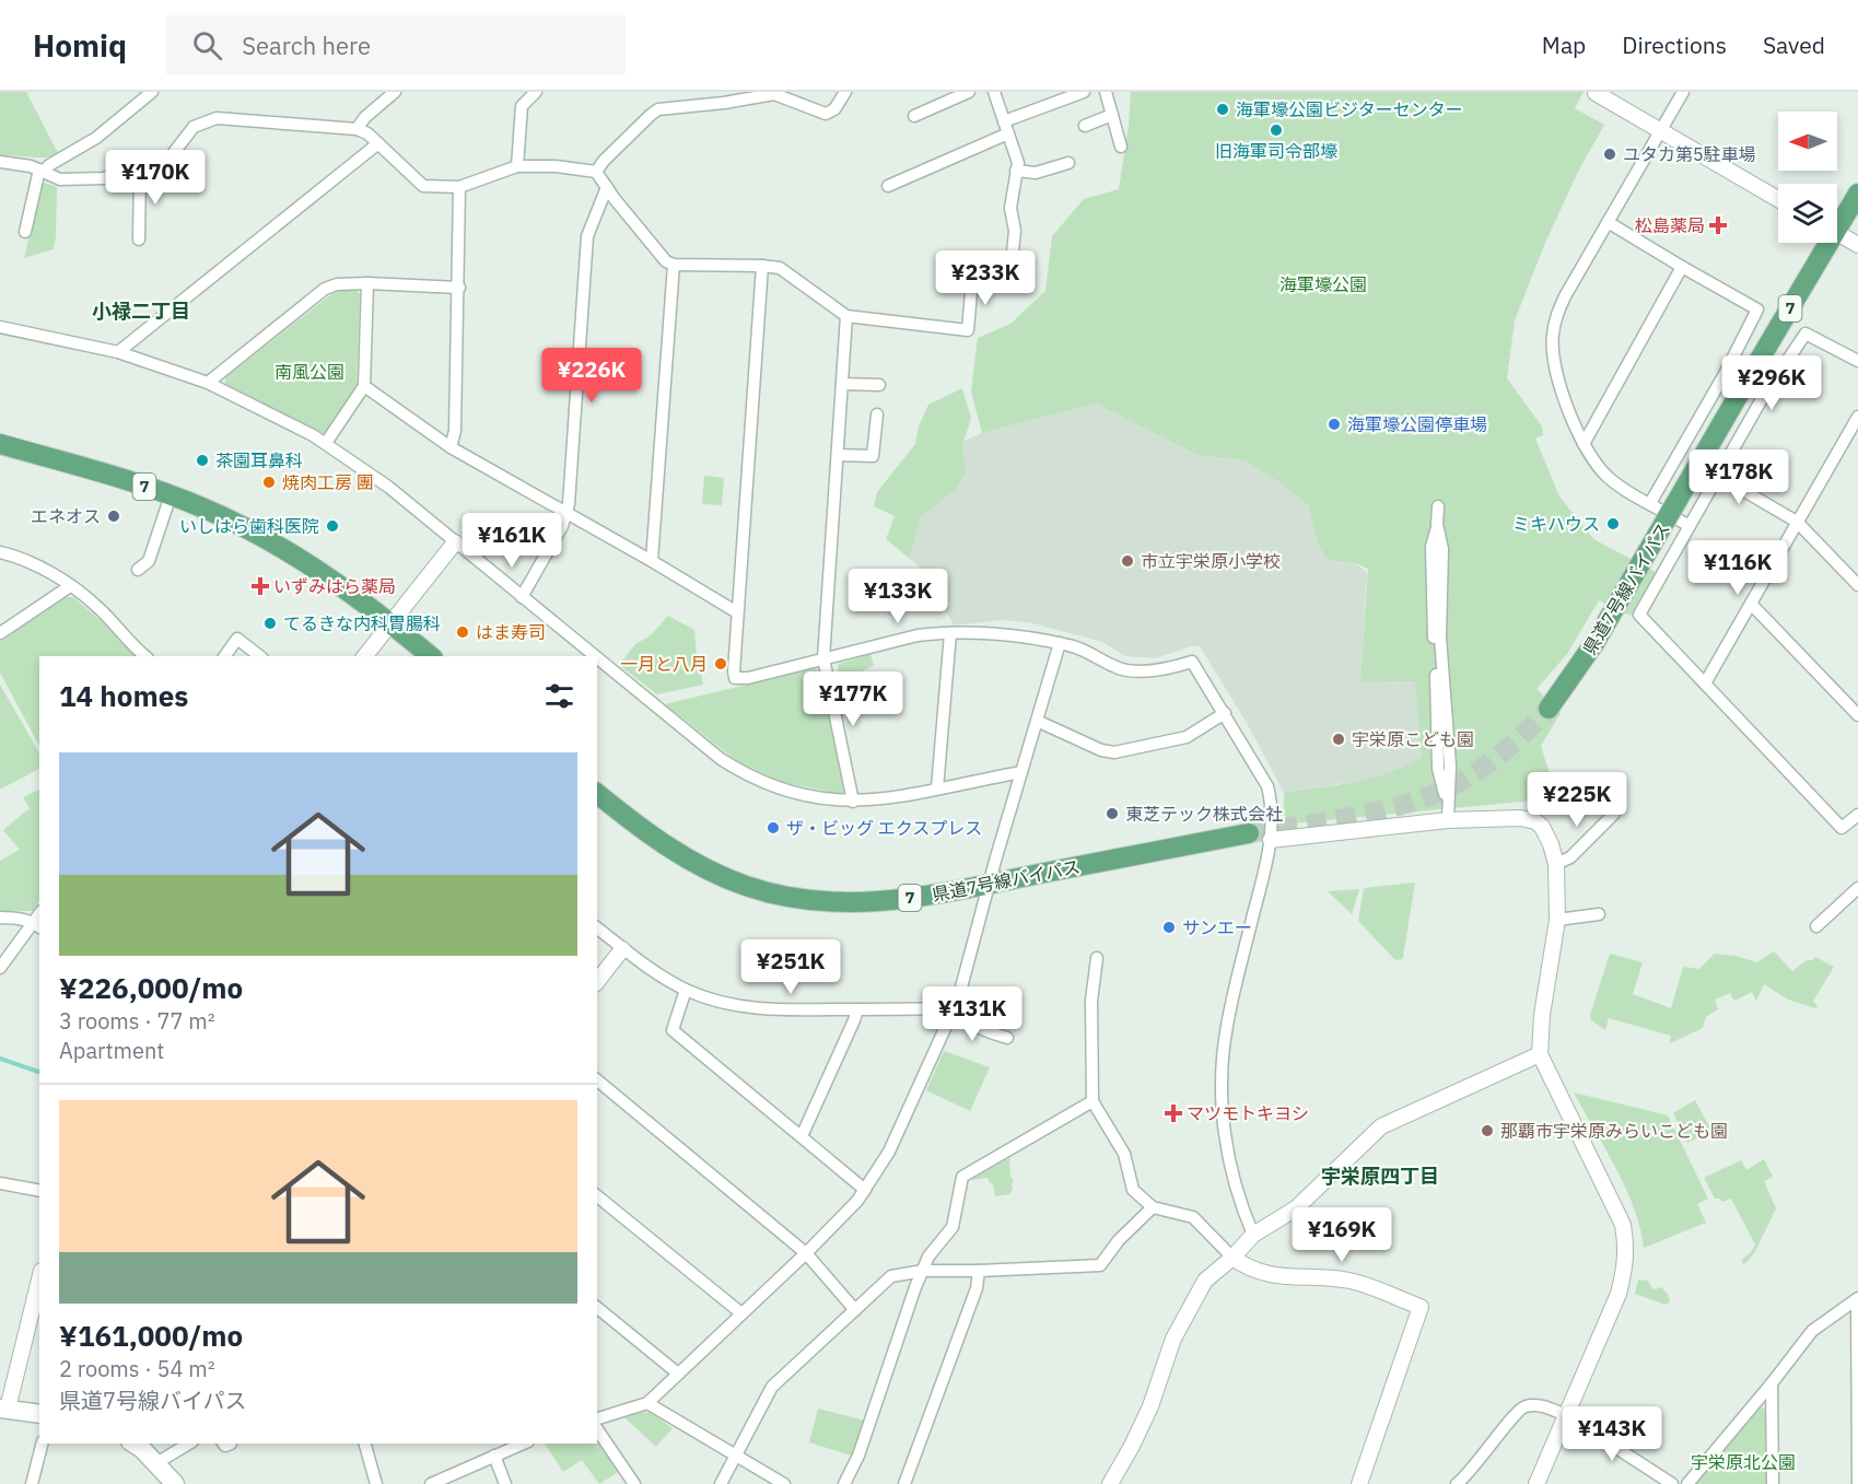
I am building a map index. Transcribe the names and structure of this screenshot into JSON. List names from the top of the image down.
{
  "streets": {
    "main road": ["7", "県道7号線バイパス"]
  },
  "districts": ["小禄二丁目", "宇栄原四丁目"],
  "parks": ["海軍壕公園", "南風公園", "宇栄原北公園"],
  "places": {
    "other": [
      "海軍壕公園ビジターセンター",
      "旧海軍司令部壕",
      "ユタカ第5駐車場",
      "海軍壕公園停車場",
      "茶園耳鼻科",
      "焼肉工房 團",
      "エネオス",
      "ミキハウス",
      "いしはら歯科医院",
      "市立宇栄原小学校",
      "てるきな内科胃腸科",
      "はま寿司",
      "一月と八月",
      "宇栄原こども園",
      "東芝テック株式会社",
      "ザ・ビッグ エクスプレス",
      "サンエー",
      "那覇市宇栄原みらいこども園"
    ],
    "health": ["松島薬局", "いずみはら薬局", "マツモトキヨシ"]
  },
  "north": "left",
  "page": {
    "header": "Homiq",
    "search": "Search here",
    "nav": ["Map", "Directions", "Saved"],
    "price": [
      "¥170K",
      "¥233K",
      "¥226K",
      "¥296K",
      "¥178K",
      "¥161K",
      "¥116K",
      "¥133K",
      "¥177K",
      "¥225K",
      "¥251K",
      "¥131K",
      "¥169K",
      "¥143K"
    ],
    "heading": "14 homes",
    "list": [
      {
        "name": "¥226,000/mo",
        "note": "3 rooms · 77 m² · Apartment"
      },
      {
        "name": "¥161,000/mo",
        "note": "2 rooms · 54 m² · 県道7号線バイパス"
      }
    ]
  }
}
